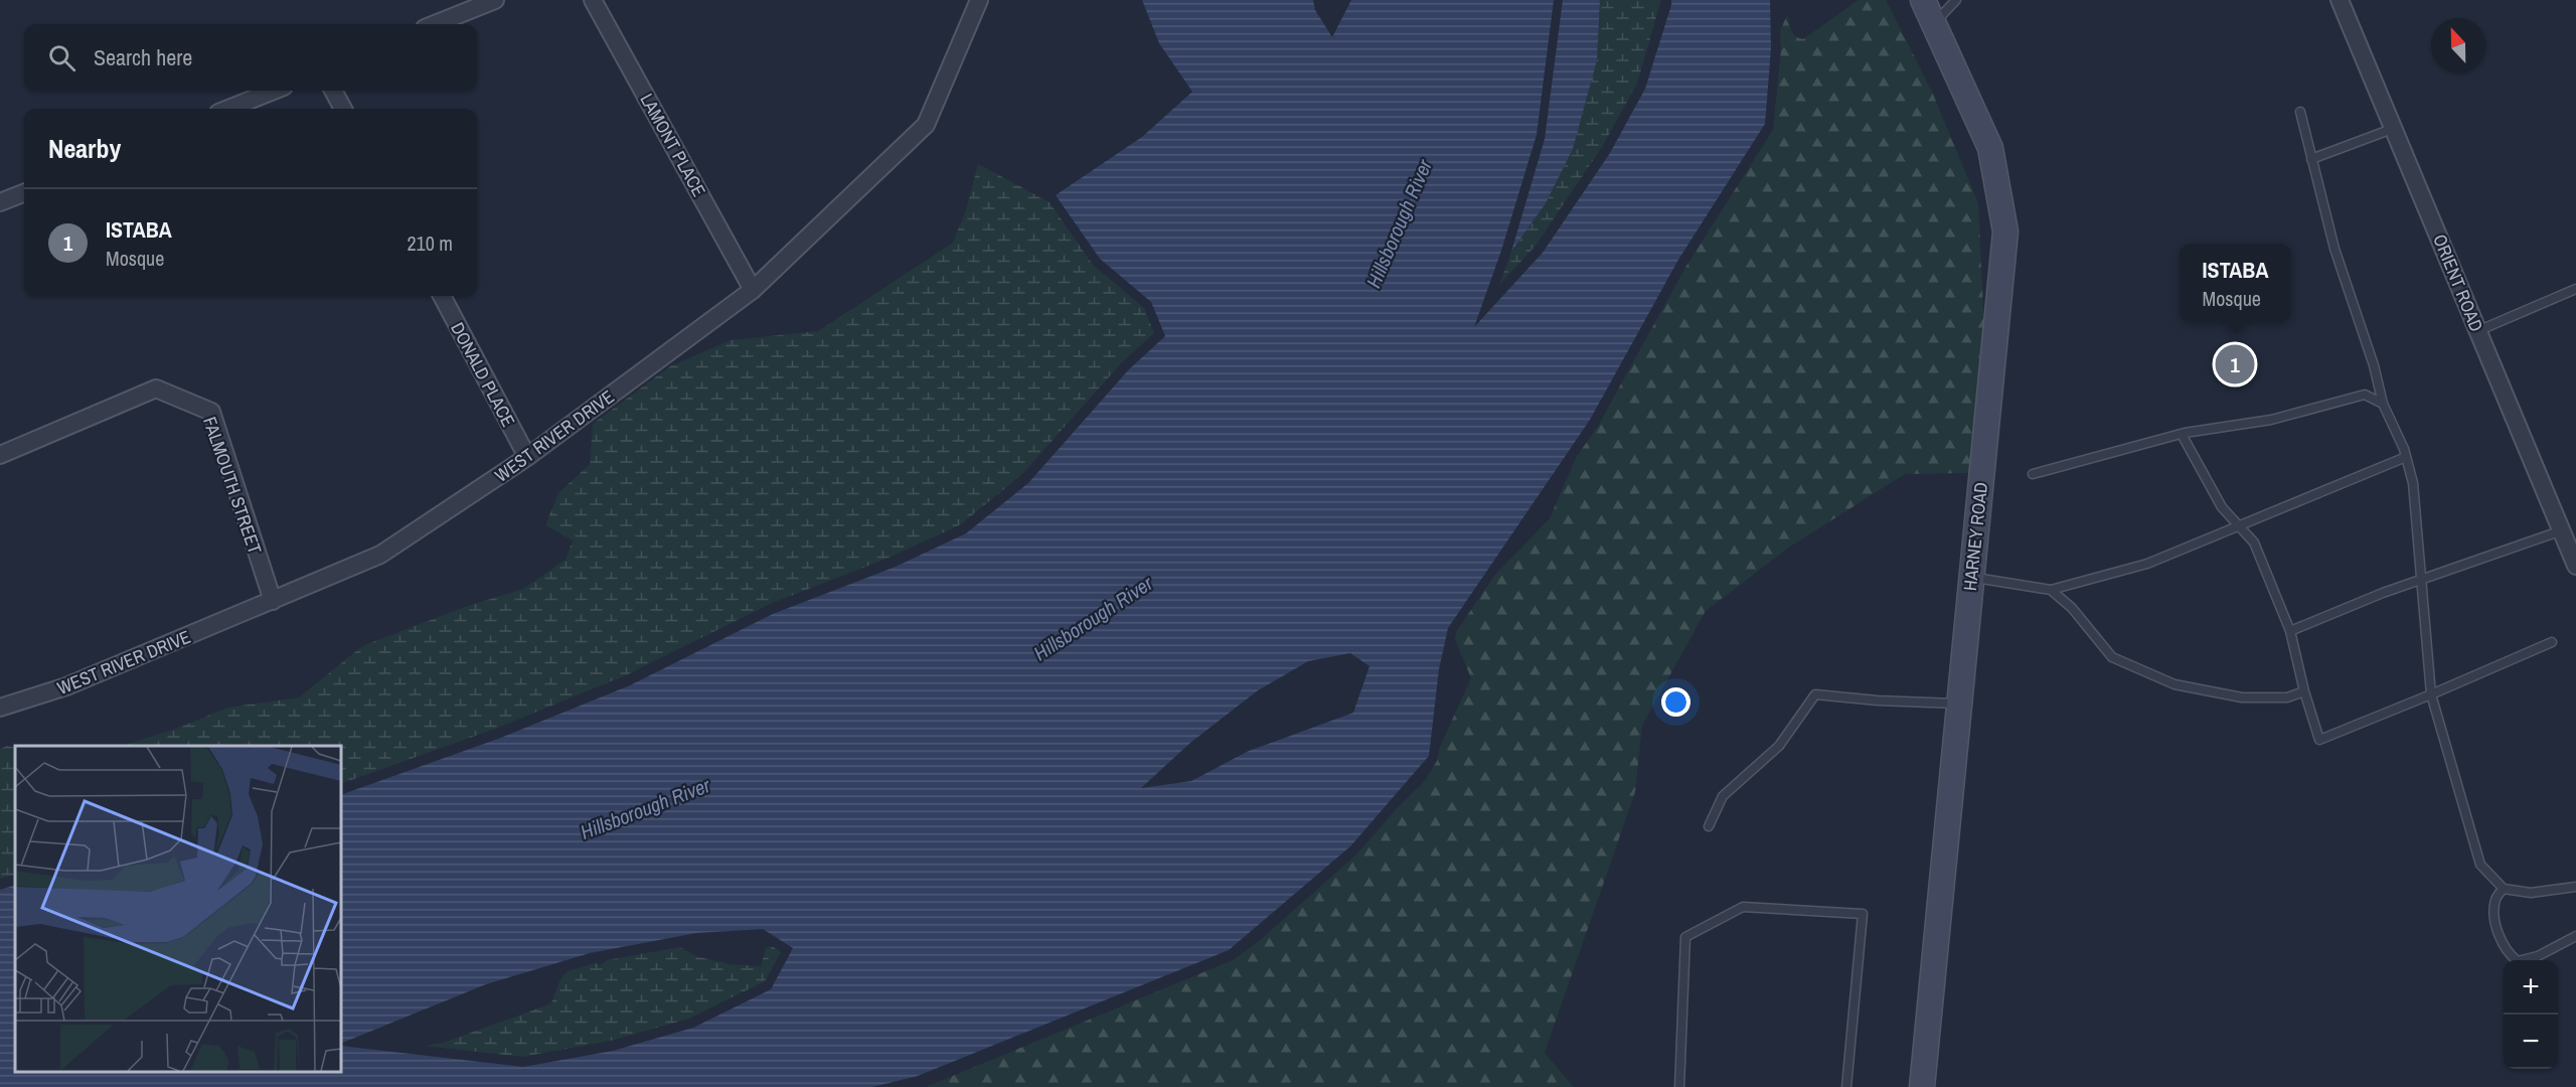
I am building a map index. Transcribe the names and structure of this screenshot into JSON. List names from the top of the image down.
{
  "streets": {
    "street": [
      "LAMONT PLACE",
      "ORIENT ROAD",
      "DONALD PLACE",
      "WEST RIVER DRIVE",
      "FALMOUTH STREET",
      "HARNEY ROAD"
    ]
  },
  "crossings": [
    ["LAMONT PLACE", "WEST RIVER DRIVE"],
    ["DONALD PLACE", "WEST RIVER DRIVE"],
    ["WEST RIVER DRIVE", "FALMOUTH STREET"]
  ],
  "water": ["Hillsborough River"],
  "north": "top",
  "page": {
    "search": "Search here",
    "heading": "Nearby",
    "list": [
      {
        "mark": "1",
        "name": "ISTABA",
        "note": "Mosque",
        "value": "210 m"
      }
    ],
    "popup": ["ISTABA", "Mosque"],
    "pins": "1",
    "map_buttons": ["+", "−"]
  }
}
